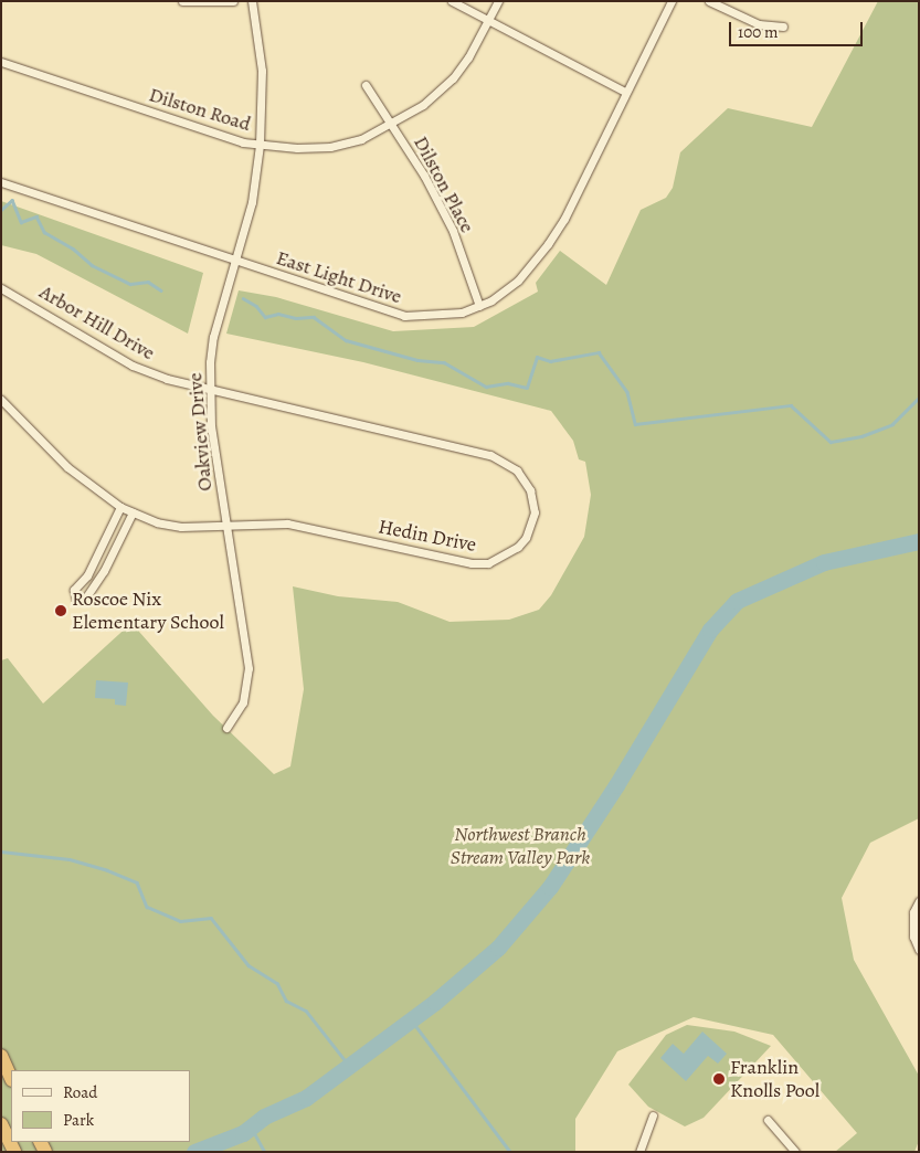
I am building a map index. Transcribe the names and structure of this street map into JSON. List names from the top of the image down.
{
  "streets": {
    "street": [
      "Dilston Road",
      "Dilston Place",
      "East Light Drive",
      "Arbor Hill Drive",
      "Oakview Drive",
      "Hedin Drive"
    ]
  },
  "crossings": [
    ["Dilston Road", "Dilston Place"],
    ["Dilston Road", "Oakview Drive"],
    ["Dilston Place", "East Light Drive"],
    ["East Light Drive", "Oakview Drive"],
    ["Arbor Hill Drive", "Oakview Drive"],
    ["Arbor Hill Drive", "Hedin Drive"],
    ["Oakview Drive", "Hedin Drive"]
  ],
  "parks": ["Northwest Branch Stream Valley Park"],
  "places": ["Roscoe Nix Elementary School", "Franklin Knolls Pool"],
  "legend": ["Road", "Park"],
  "scale_bar": "100 m"
}
